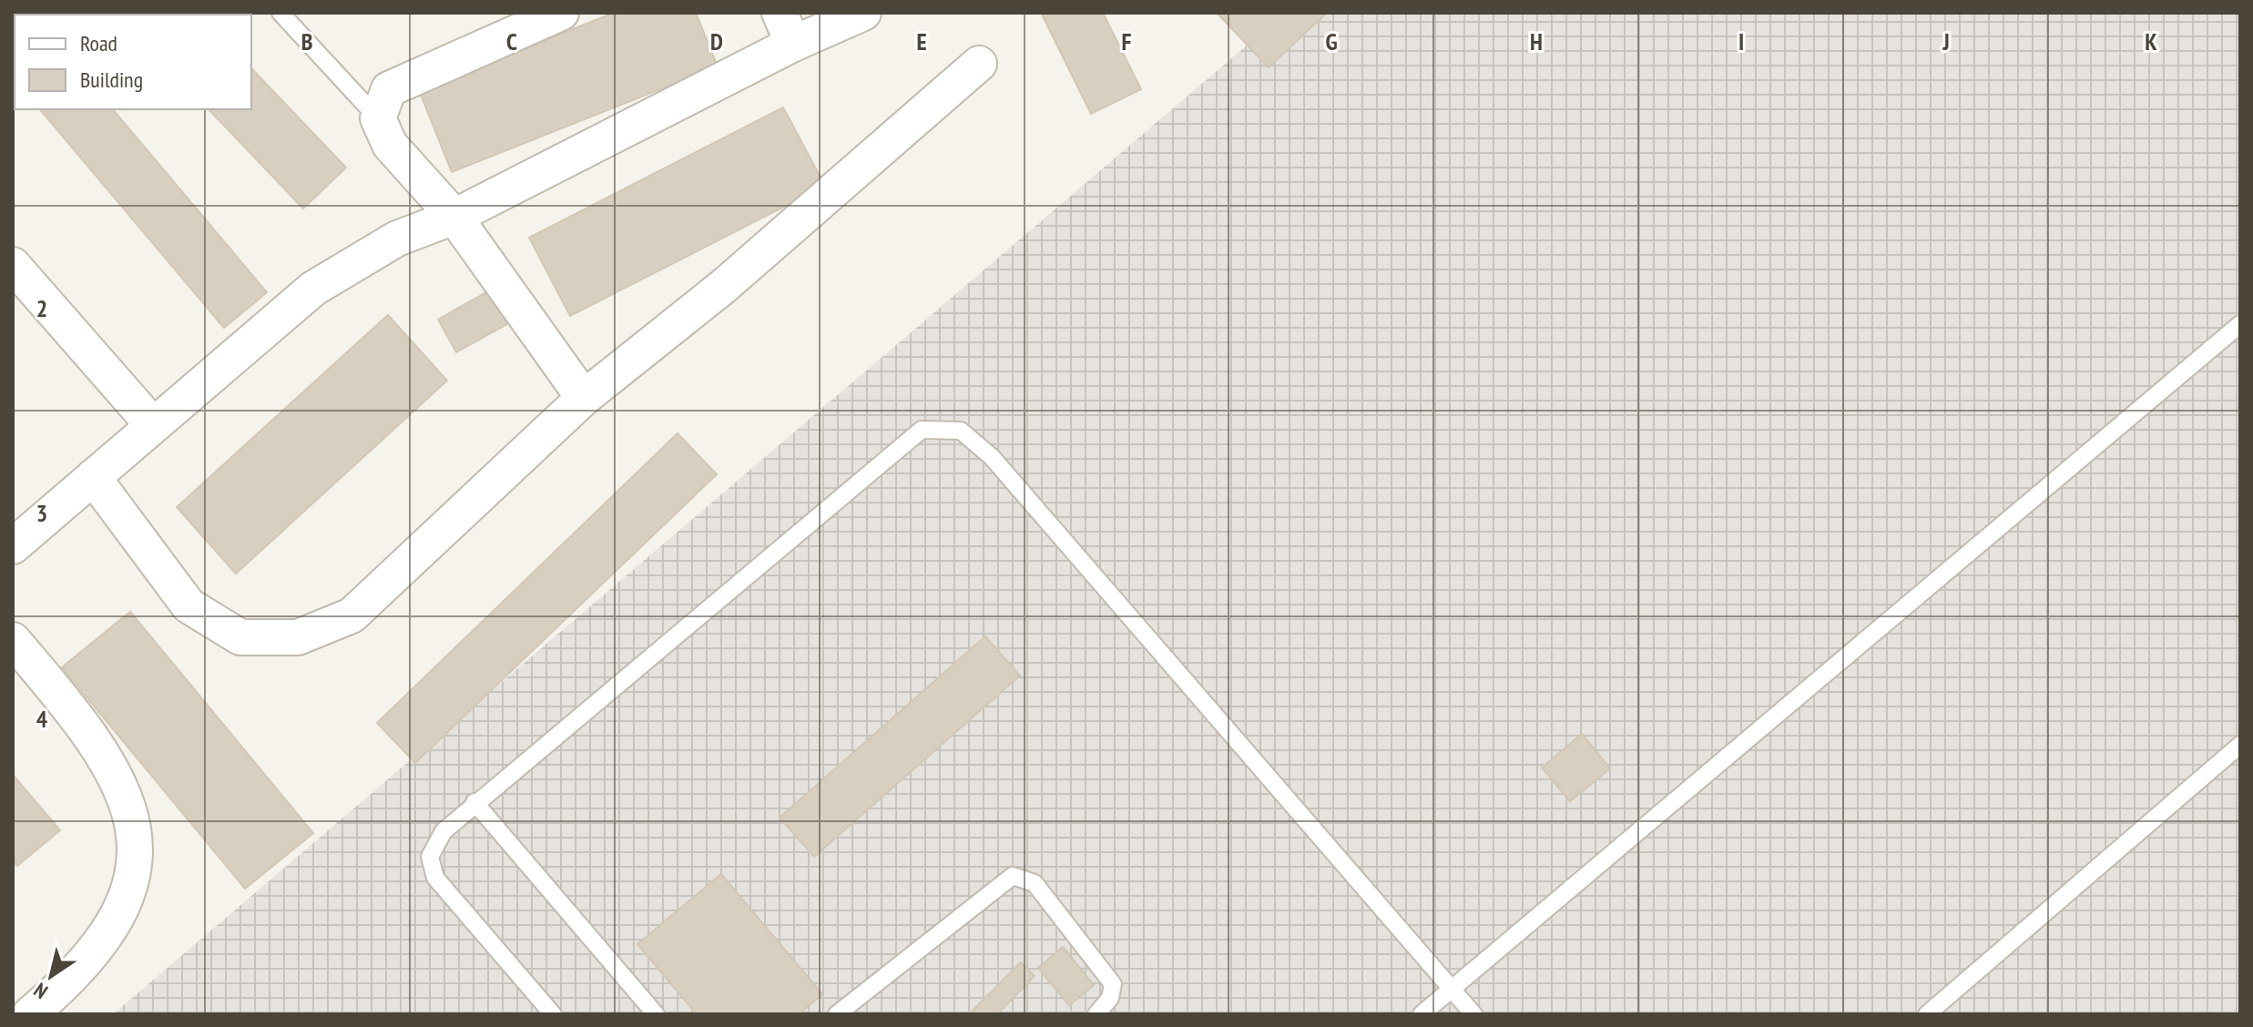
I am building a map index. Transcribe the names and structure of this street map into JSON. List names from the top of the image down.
{
  "legend": ["Road", "Building"],
  "north": "bottom left",
  "grid": {
    "columns": [
      "B",
      "C",
      "D",
      "E",
      "F",
      "G",
      "H",
      "I",
      "J",
      "K"
    ],
    "rows": ["2", "3", "4"]
  }
}
